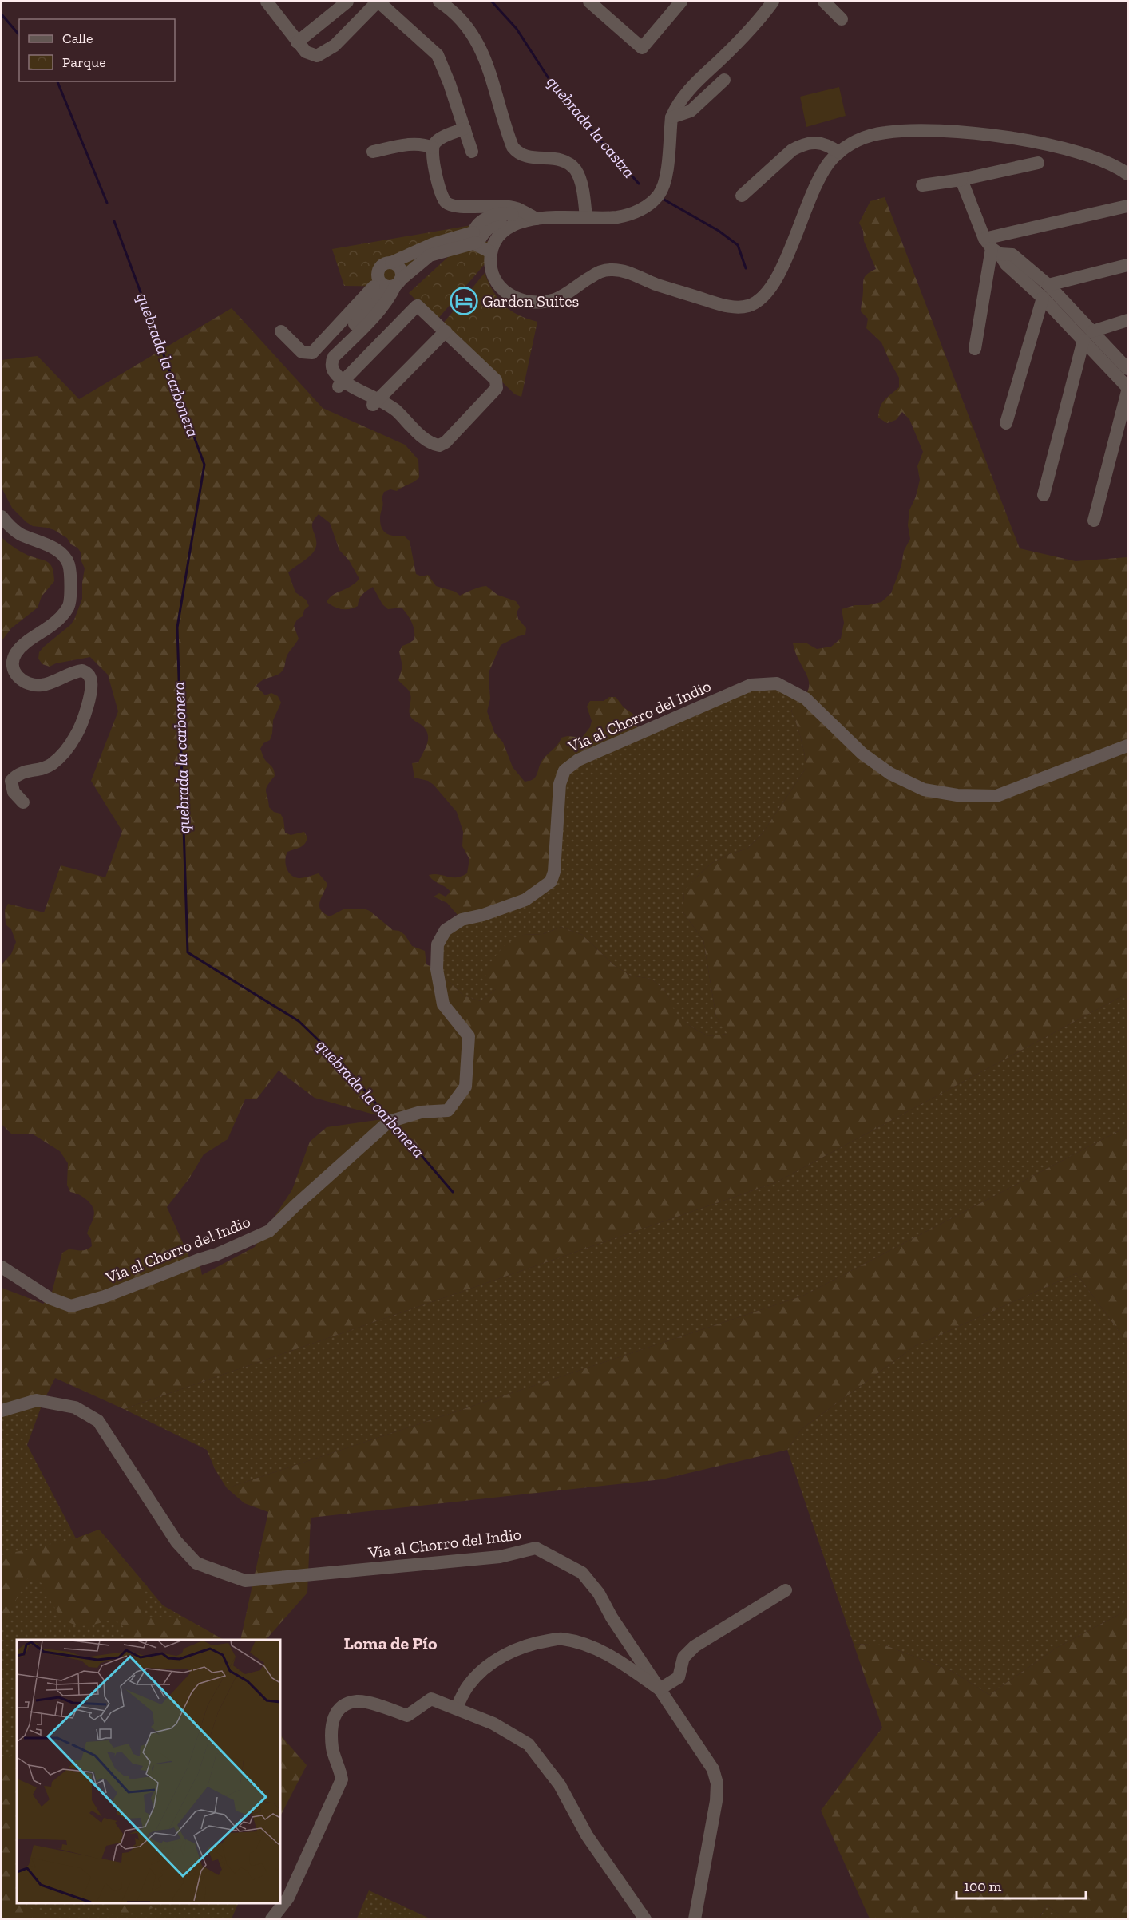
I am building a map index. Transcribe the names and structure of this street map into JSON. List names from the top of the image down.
{
  "streets": {
    "street": ["Vía al Chorro del Indio"]
  },
  "districts": ["Loma de Pío"],
  "water": ["quebrada la castra", "quebrada la carbonera"],
  "places": {
    "hotel": ["Garden Suites"]
  },
  "legend": ["Calle", "Parque"],
  "scale_bar": "100 m"
}
